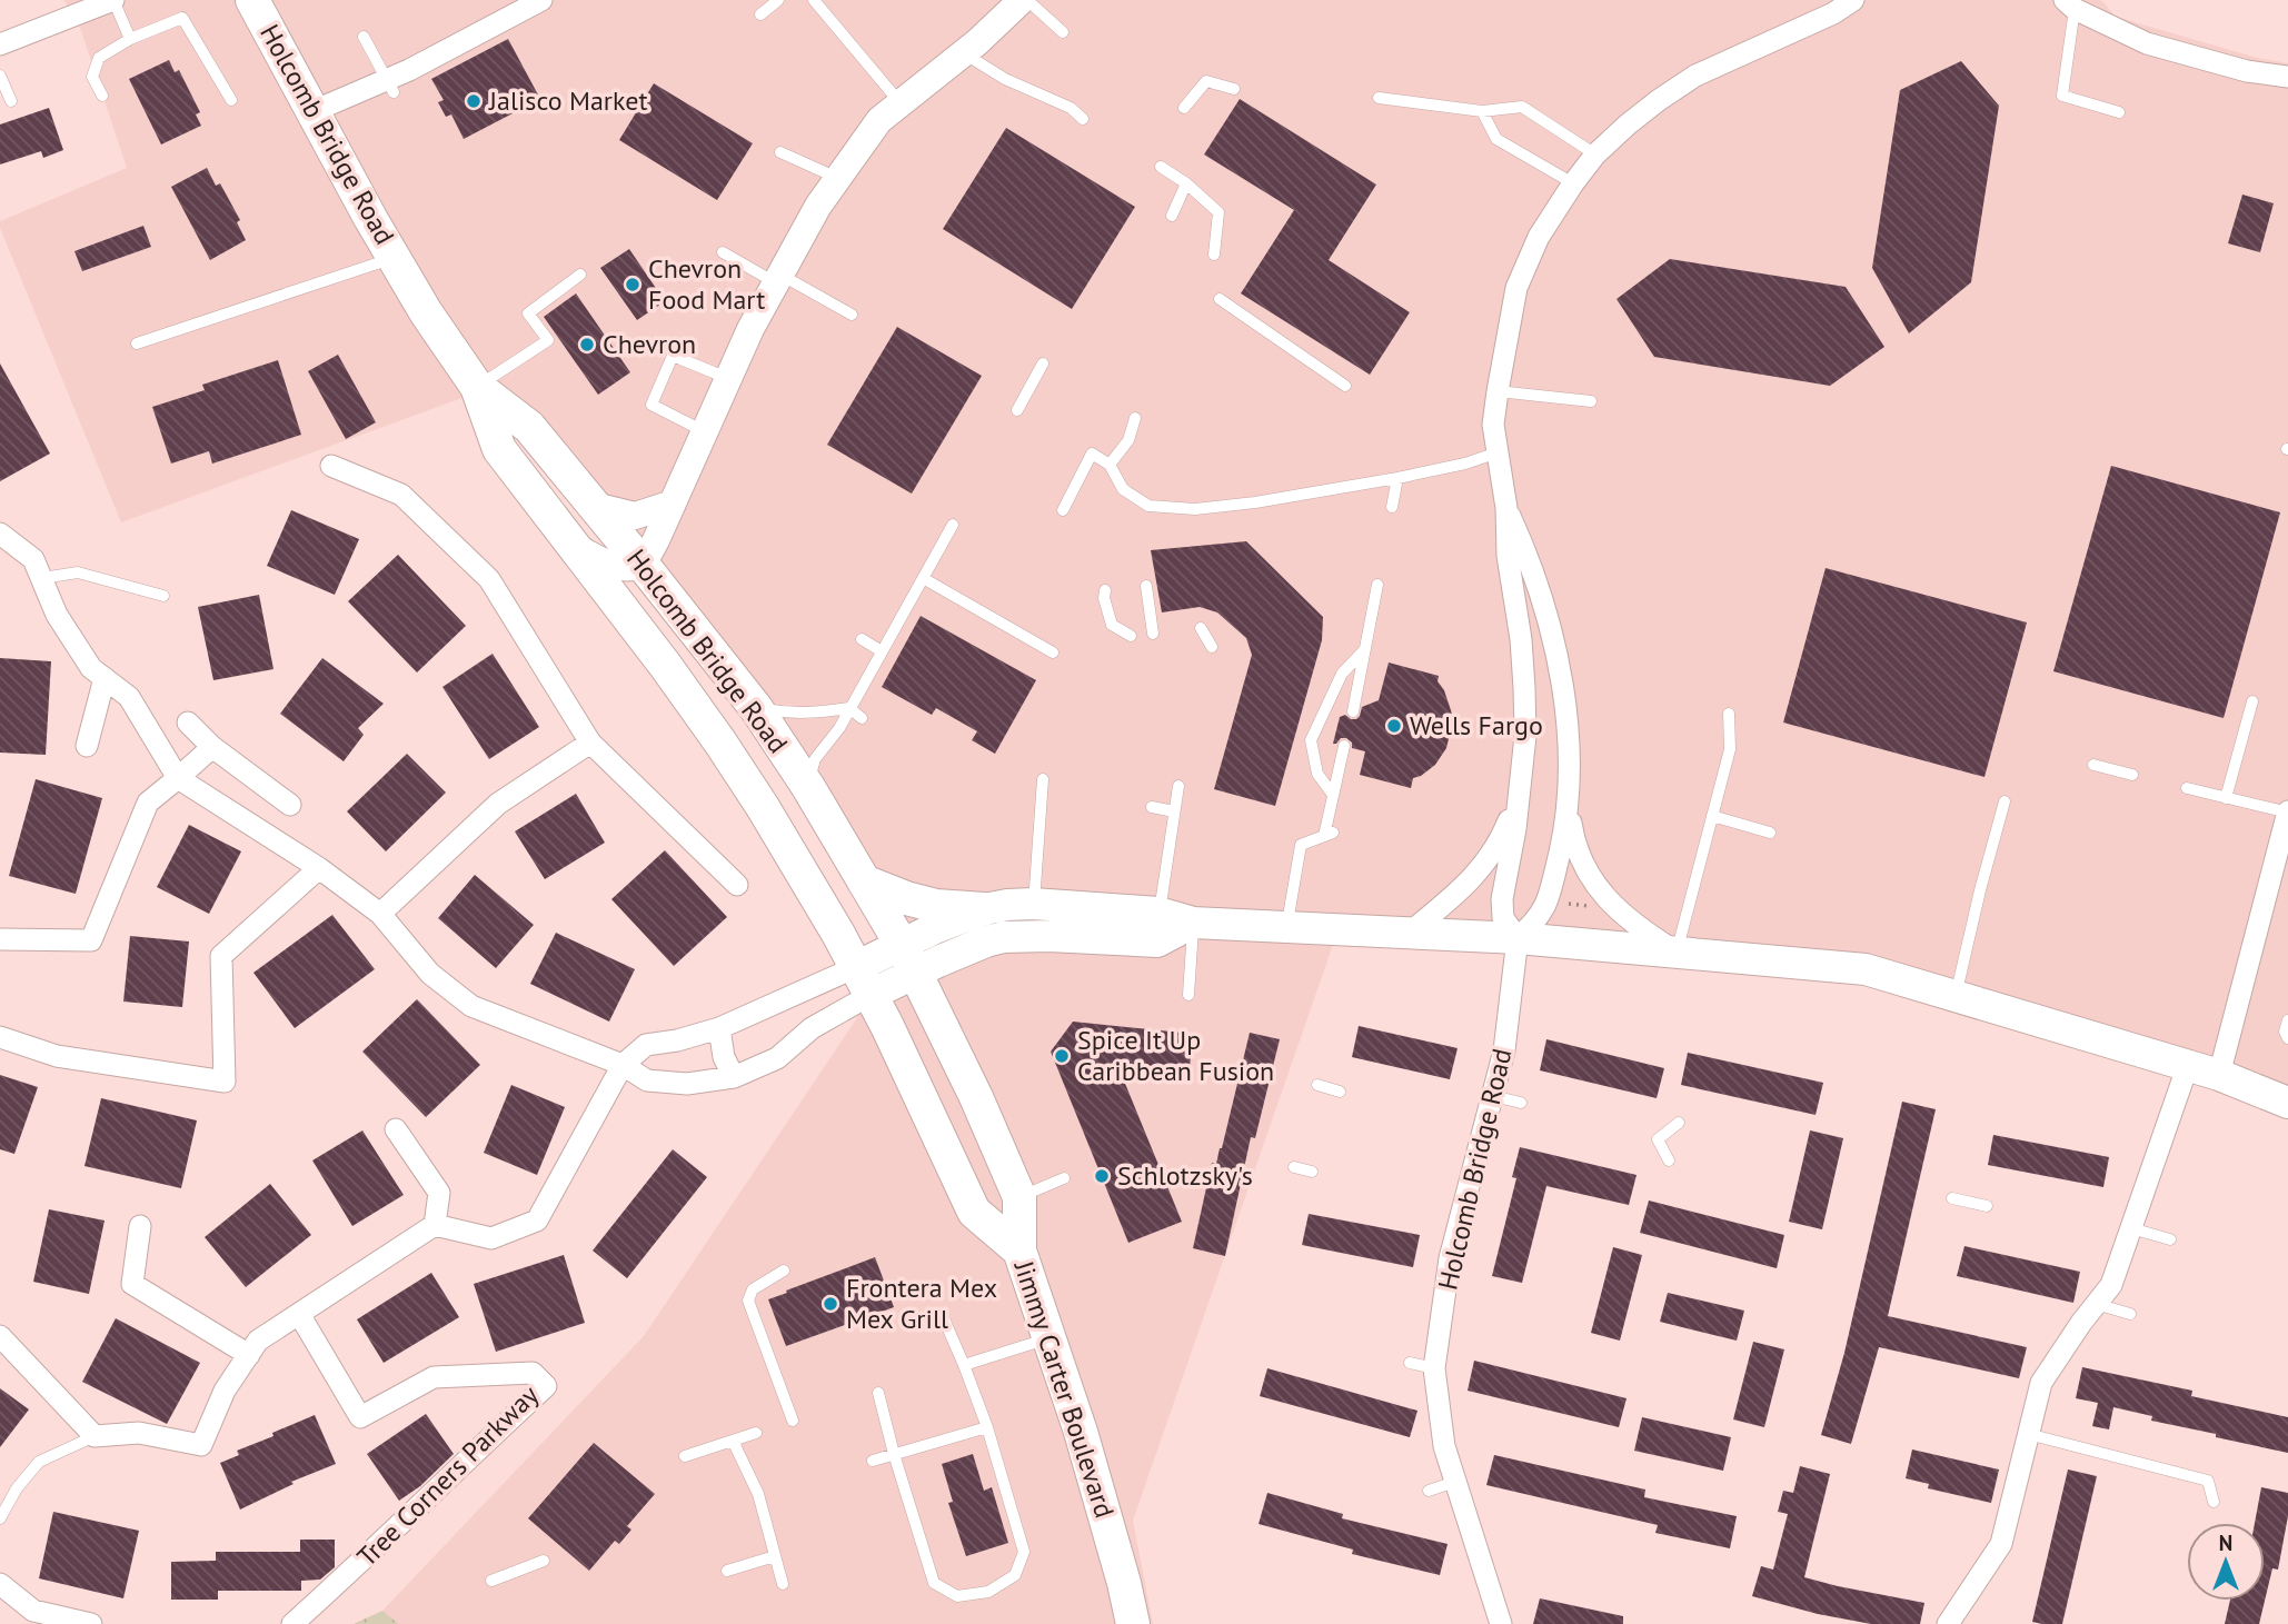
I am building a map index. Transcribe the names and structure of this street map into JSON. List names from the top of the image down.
{
  "streets": {
    "main road": ["Holcomb Bridge Road", "Jimmy Carter Boulevard"],
    "street": ["Tree Corners Parkway"]
  },
  "crossings": [
    ["Holcomb Bridge Road", "Jimmy Carter Boulevard"]
  ],
  "places": [
    "Jalisco Market",
    "Chevron Food Mart",
    "Chevron",
    "Wells Fargo",
    "Spice It Up Caribbean Fusion",
    "Schlotzsky's",
    "Frontera Mex Mex Grill"
  ],
  "north": "top"
}
